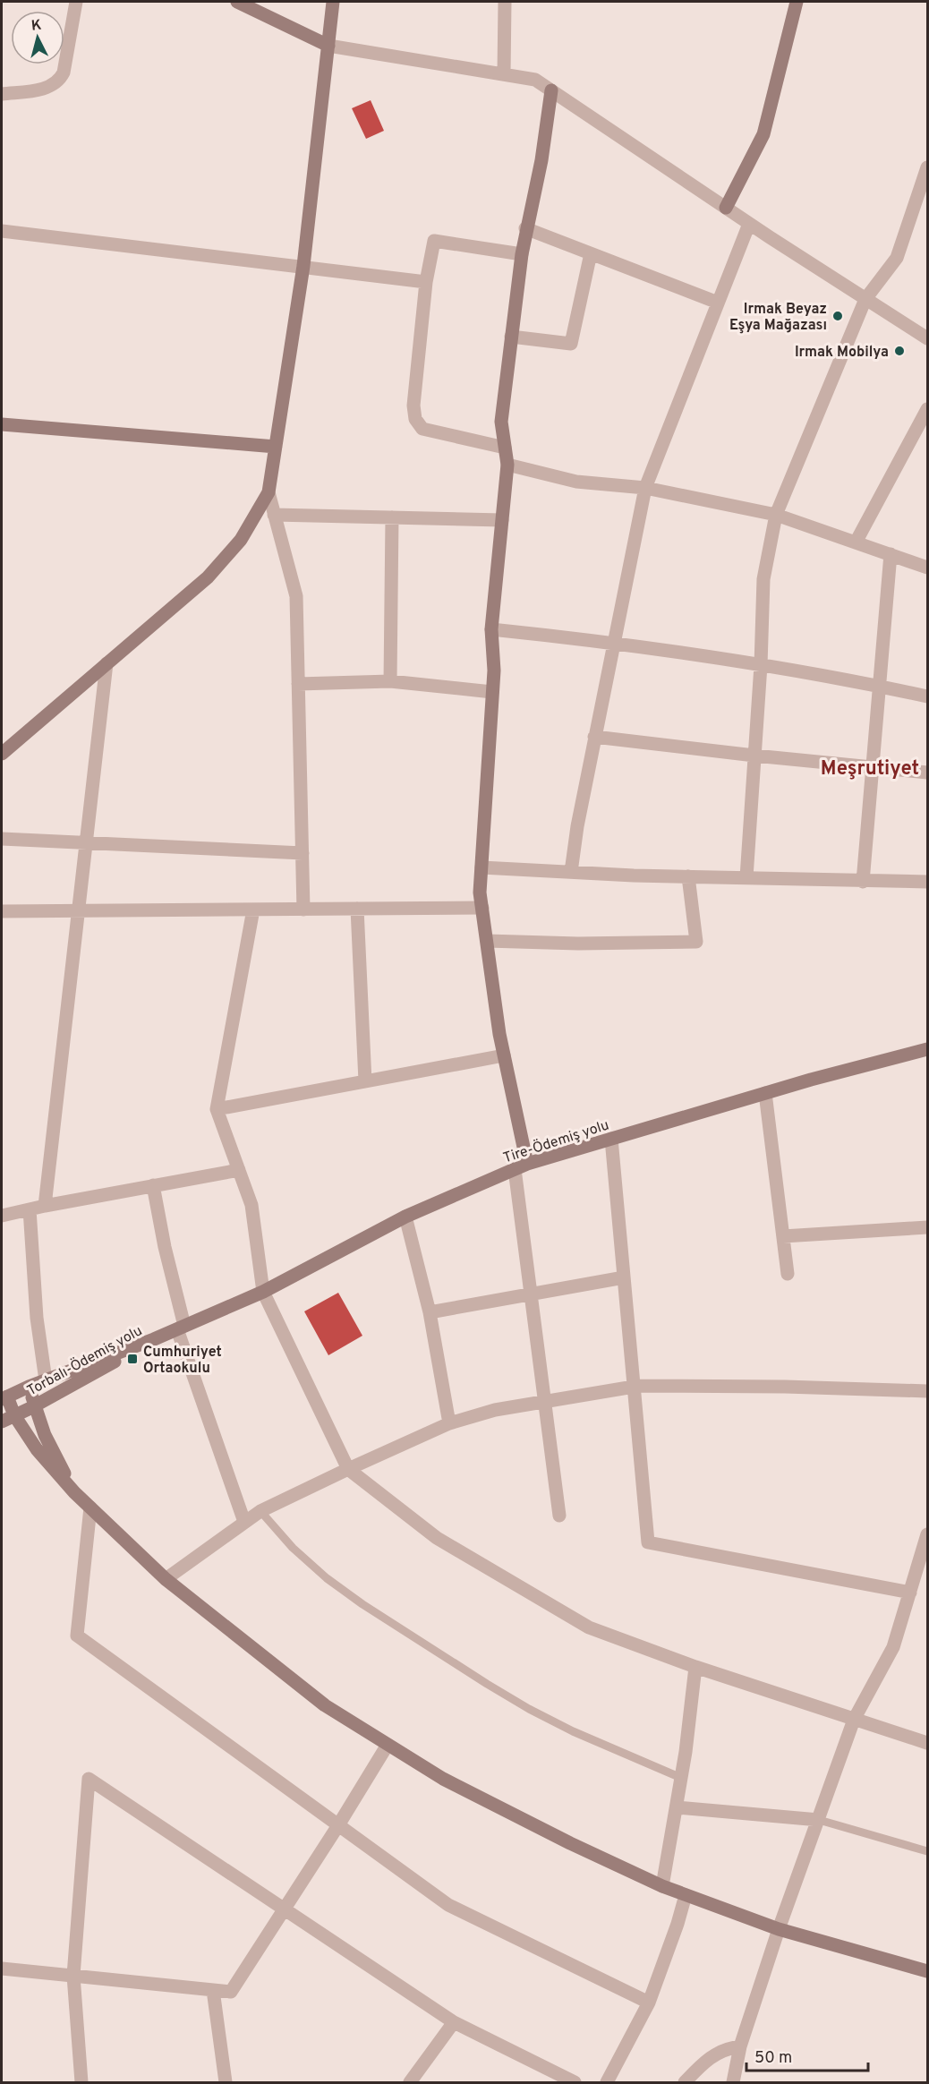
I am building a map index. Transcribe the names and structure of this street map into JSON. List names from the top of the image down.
{
  "streets": {
    "street": ["Tire-Ödemiş yolu", "Torbalı-Ödemiş yolu"]
  },
  "crossings": [
    ["Tire-Ödemiş yolu", "Torbalı-Ödemiş yolu"]
  ],
  "districts": ["Meşrutiyet"],
  "places": {
    "other": ["Irmak Beyaz Eşya Mağazası", "Irmak Mobilya"],
    "transit": ["Cumhuriyet Ortaokulu"]
  },
  "scale_bar": "50 m",
  "north": "top"
}
